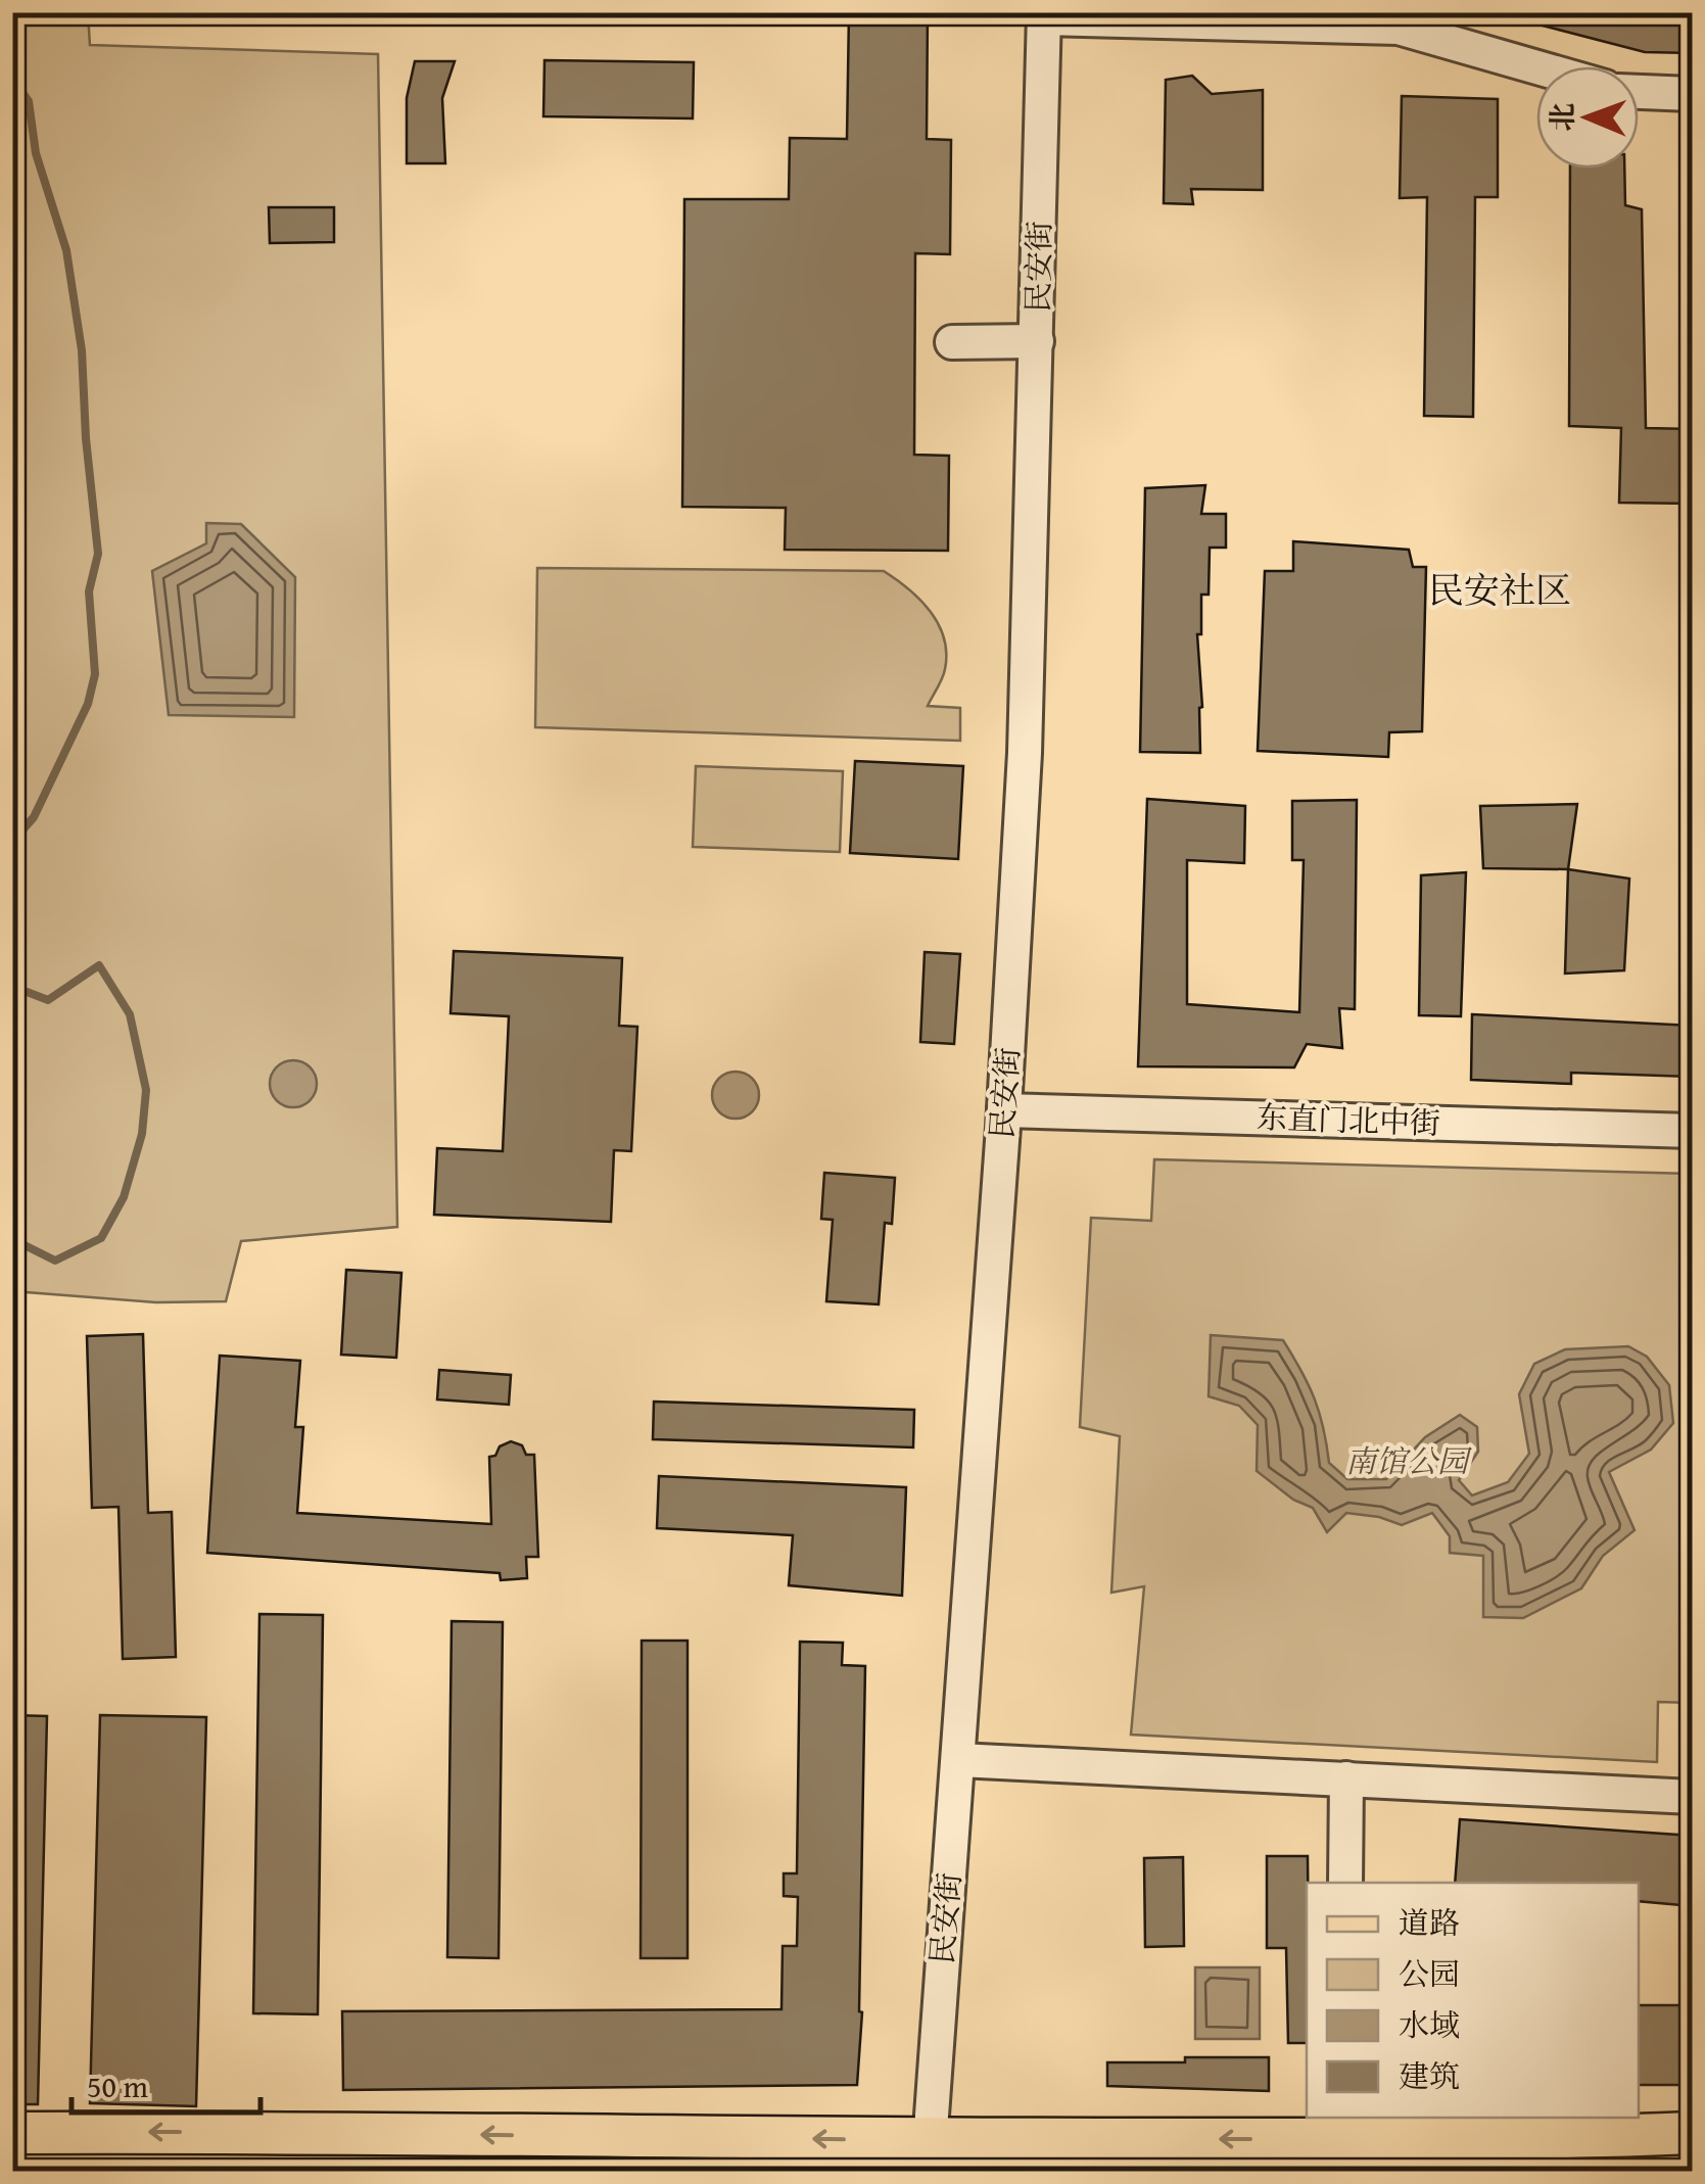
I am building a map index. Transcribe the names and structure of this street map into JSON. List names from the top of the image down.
{
  "streets": {
    "street": ["民安街", "东直门北中街"]
  },
  "crossings": [
    ["民安街", "东直门北中街"]
  ],
  "districts": ["民安社区"],
  "parks": ["南馆公园"],
  "legend": [
    "道路",
    "公园",
    "水域",
    "建筑"
  ],
  "scale_bar": "50 m",
  "north": "left"
}
